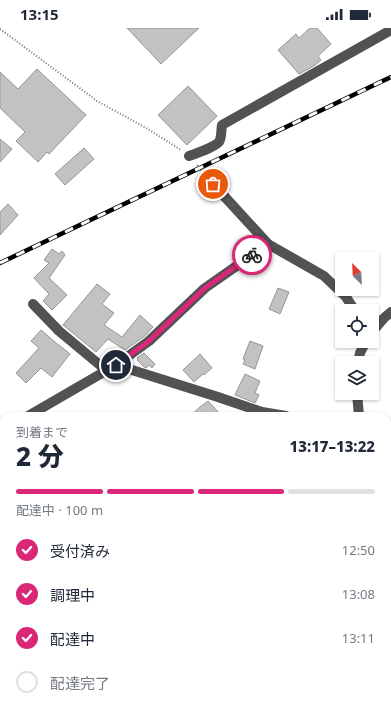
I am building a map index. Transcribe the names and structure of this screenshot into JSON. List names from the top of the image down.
{
  "north": "top left",
  "page": {
    "status": "13:15",
    "heading": ["2 分", "到着まで", "13:17–13:22"],
    "bar": "配達中 · 100 m",
    "list": [
      ["受付済み", "12:50"],
      ["調理中", "13:08"],
      ["配達中", "13:11"],
      "配達完了"
    ]
  }
}
